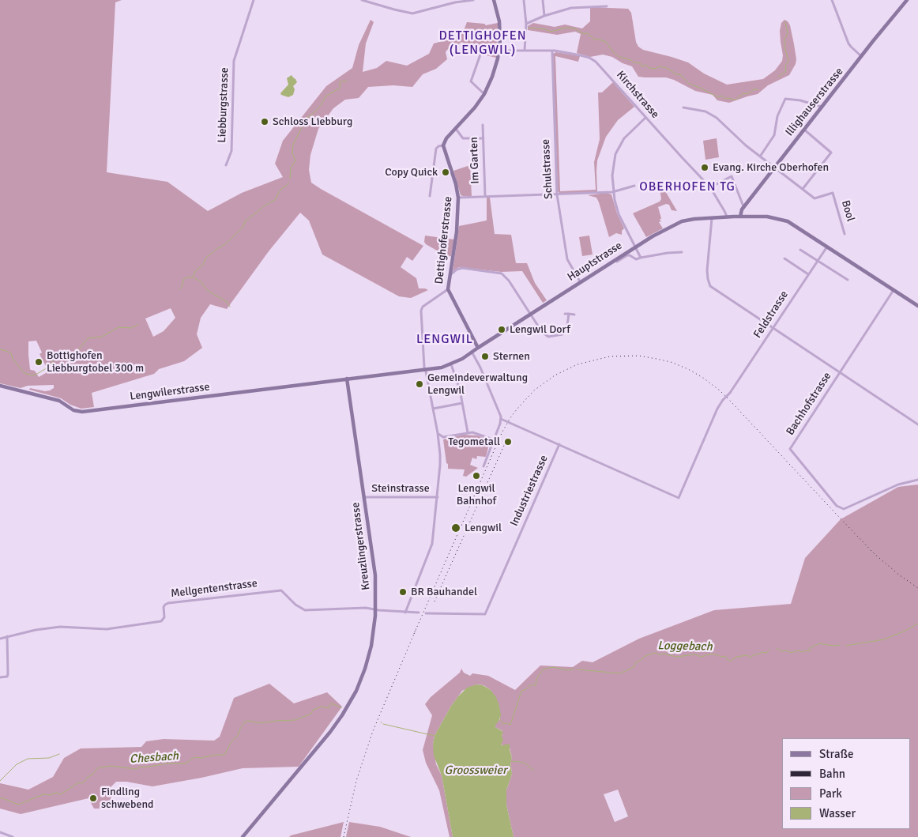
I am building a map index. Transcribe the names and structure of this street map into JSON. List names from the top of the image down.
{
  "streets": {
    "street": [
      "Kirchstrasse",
      "Illighauserstrasse",
      "Liebburgstrasse",
      "Im Garten",
      "Schulstrasse",
      "Bool",
      "Dettighoferstrasse",
      "Hauptstrasse",
      "Feldstrasse",
      "Lengwilerstrasse",
      "Bachhofstrasse",
      "Steinstrasse",
      "Industriestrasse",
      "Kreuzlingerstrasse",
      "Mellgentenstrasse"
    ]
  },
  "crossings": [
    ["Kirchstrasse", "Schulstrasse"],
    ["Kirchstrasse", "Hauptstrasse"],
    ["Illighauserstrasse", "Bool"],
    ["Illighauserstrasse", "Hauptstrasse"],
    ["Schulstrasse", "Hauptstrasse"],
    ["Dettighoferstrasse", "Hauptstrasse"],
    ["Dettighoferstrasse", "Steinstrasse"],
    ["Hauptstrasse", "Feldstrasse"],
    ["Hauptstrasse", "Lengwilerstrasse"],
    ["Hauptstrasse", "Bachhofstrasse"],
    ["Hauptstrasse", "Steinstrasse"],
    ["Hauptstrasse", "Kreuzlingerstrasse"],
    ["Feldstrasse", "Bachhofstrasse"],
    ["Feldstrasse", "Industriestrasse"],
    ["Lengwilerstrasse", "Kreuzlingerstrasse"],
    ["Steinstrasse", "Kreuzlingerstrasse"],
    ["Kreuzlingerstrasse", "Mellgentenstrasse"]
  ],
  "districts": ["DETTIGHOFEN (LENGWIL)", "OBERHOFEN TG", "LENGWIL"],
  "water": ["Loggebach", "Chesbach", "Groossweier"],
  "places": [
    "Schloss Liebburg",
    "Evang. Kirche Oberhofen",
    "Copy Quick",
    "Lengwil Dorf",
    "Sternen",
    "Bottighofen Liebburgtobel 300 m",
    "Gemeindeverwaltung Lengwil",
    "Tegometall",
    "Lengwil Bahnhof",
    "Lengwil",
    "BR Bauhandel",
    "Findling schwebend"
  ],
  "legend": [
    "Straße",
    "Bahn",
    "Park",
    "Wasser"
  ]
}
